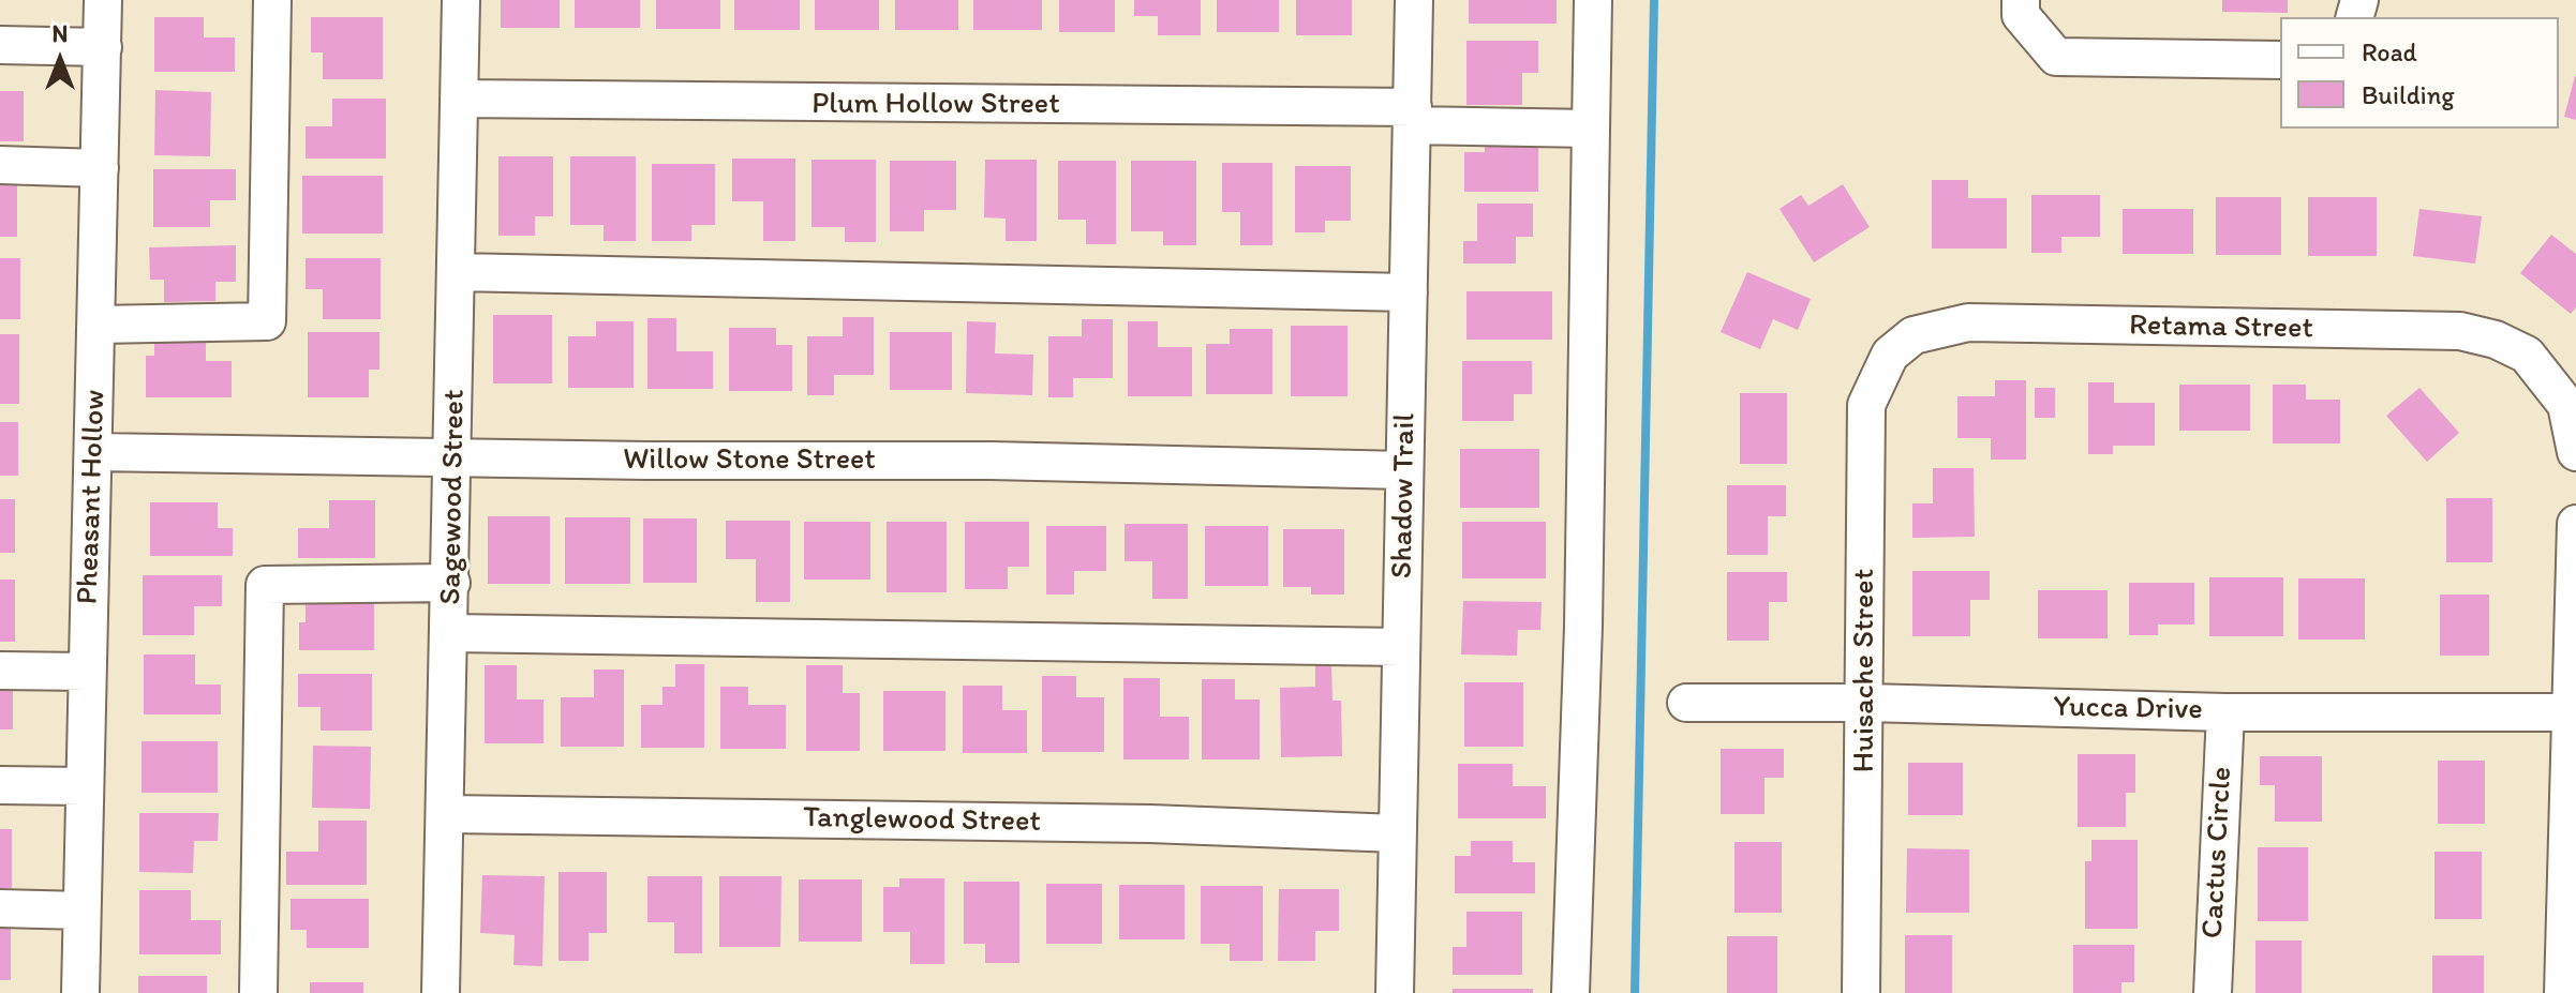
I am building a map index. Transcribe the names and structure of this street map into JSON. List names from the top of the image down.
{
  "streets": {
    "street": [
      "Plum Hollow Street",
      "Retama Street",
      "Willow Stone Street",
      "Shadow Trail",
      "Pheasant Hollow",
      "Sagewood Street",
      "Huisache Street",
      "Yucca Drive",
      "Tanglewood Street",
      "Cactus Circle"
    ]
  },
  "crossings": [
    ["Plum Hollow Street", "Shadow Trail"],
    ["Plum Hollow Street", "Sagewood Street"],
    ["Retama Street", "Huisache Street"],
    ["Willow Stone Street", "Shadow Trail"],
    ["Willow Stone Street", "Pheasant Hollow"],
    ["Willow Stone Street", "Sagewood Street"],
    ["Shadow Trail", "Tanglewood Street"],
    ["Sagewood Street", "Tanglewood Street"],
    ["Huisache Street", "Yucca Drive"],
    ["Yucca Drive", "Cactus Circle"]
  ],
  "legend": ["Road", "Building"],
  "north": "top"
}
